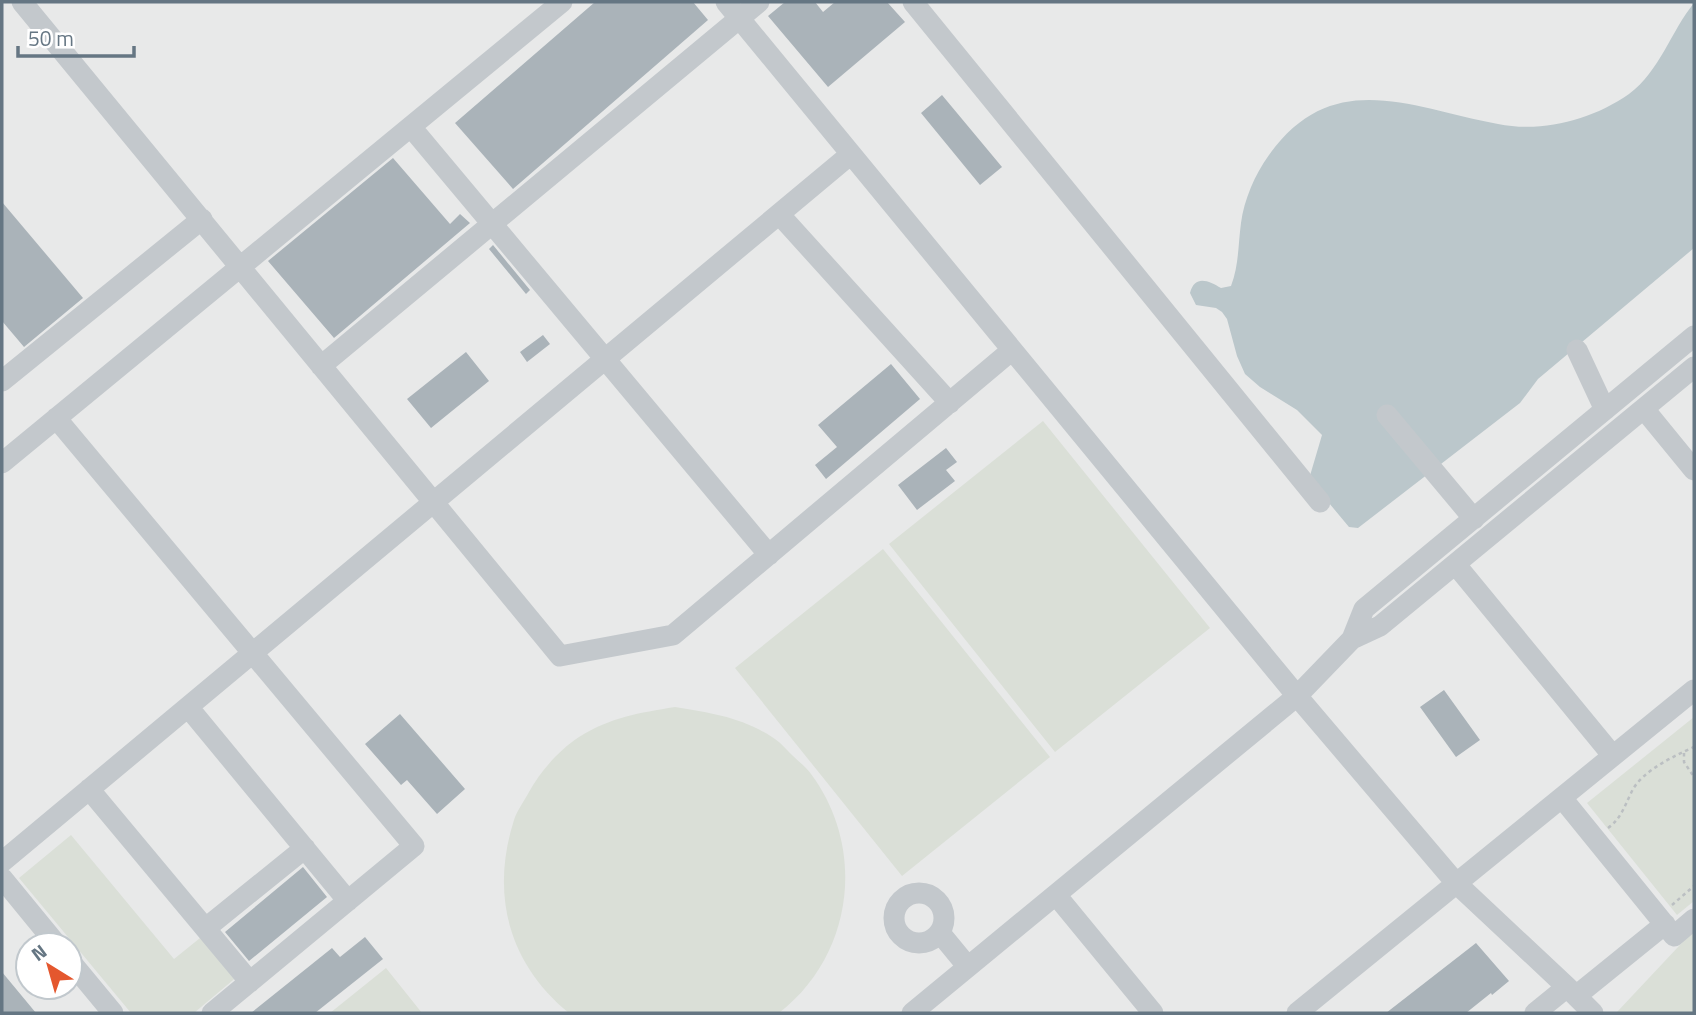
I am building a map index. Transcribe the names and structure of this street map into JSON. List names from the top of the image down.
{
  "scale_bar": "50 m",
  "north": "top left"
}
